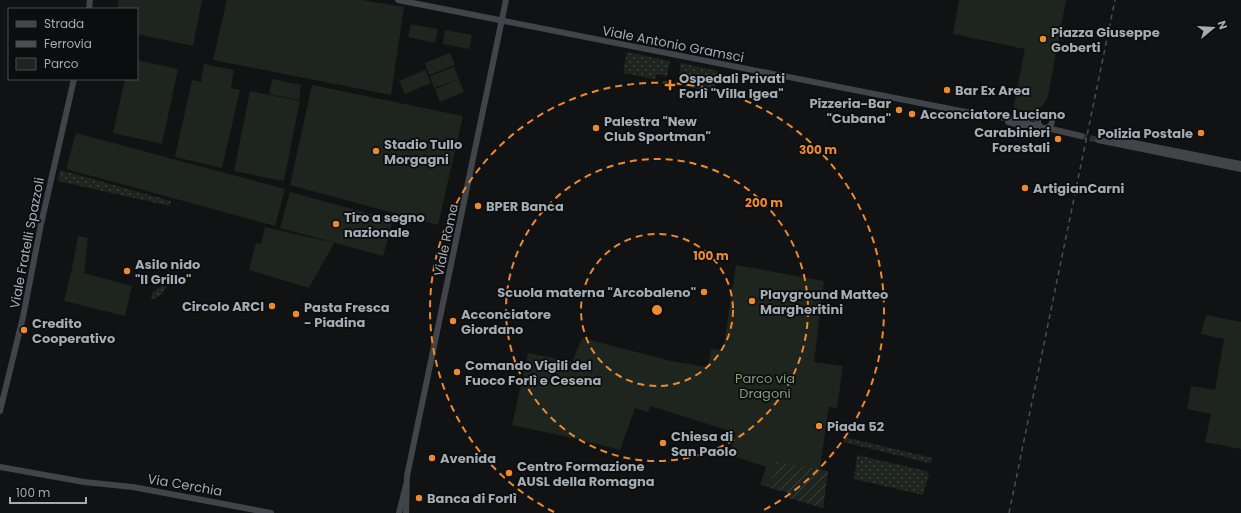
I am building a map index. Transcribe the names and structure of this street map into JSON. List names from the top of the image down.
{
  "streets": {
    "main road": [
      "Viale Antonio Gramsci",
      "Viale Roma",
      "Viale Fratelli Spazzoli",
      "Via Cerchia"
    ]
  },
  "crossings": [
    ["Viale Antonio Gramsci", "Viale Roma"]
  ],
  "parks": ["Parco via Dragoni"],
  "places": {
    "other": [
      "Piazza Giuseppe Goberti",
      "Bar Ex Area",
      "Pizzeria-Bar \"Cubana\"",
      "Acconciatore Luciano",
      "Palestra \"New Club Sportman\"",
      "Polizia Postale",
      "Carabinieri Forestali",
      "Stadio Tullo Morgagni",
      "ArtigianCarni",
      "BPER Banca",
      "Tiro a segno nazionale",
      "Asilo nido \"Il Grillo\"",
      "Scuola materna \"Arcobaleno\"",
      "Playground Matteo Margheritini",
      "Circolo ARCI",
      "Pasta Fresca - Piadina",
      "Acconciatore Giordano",
      "Credito Cooperativo",
      "Comando Vigili del Fuoco Forlì e Cesena",
      "Piada 52",
      "Chiesa di San Paolo",
      "Avenida",
      "Centro Formazione AUSL della Romagna",
      "Banca di Forlì"
    ],
    "health": ["Ospedali Privati Forlì \"Villa Igea\""]
  },
  "legend": ["Strada", "Ferrovia", "Parco"],
  "scale_bar": "100 m",
  "north": "right",
  "rings": ["300 m", "200 m", "100 m"]
}
